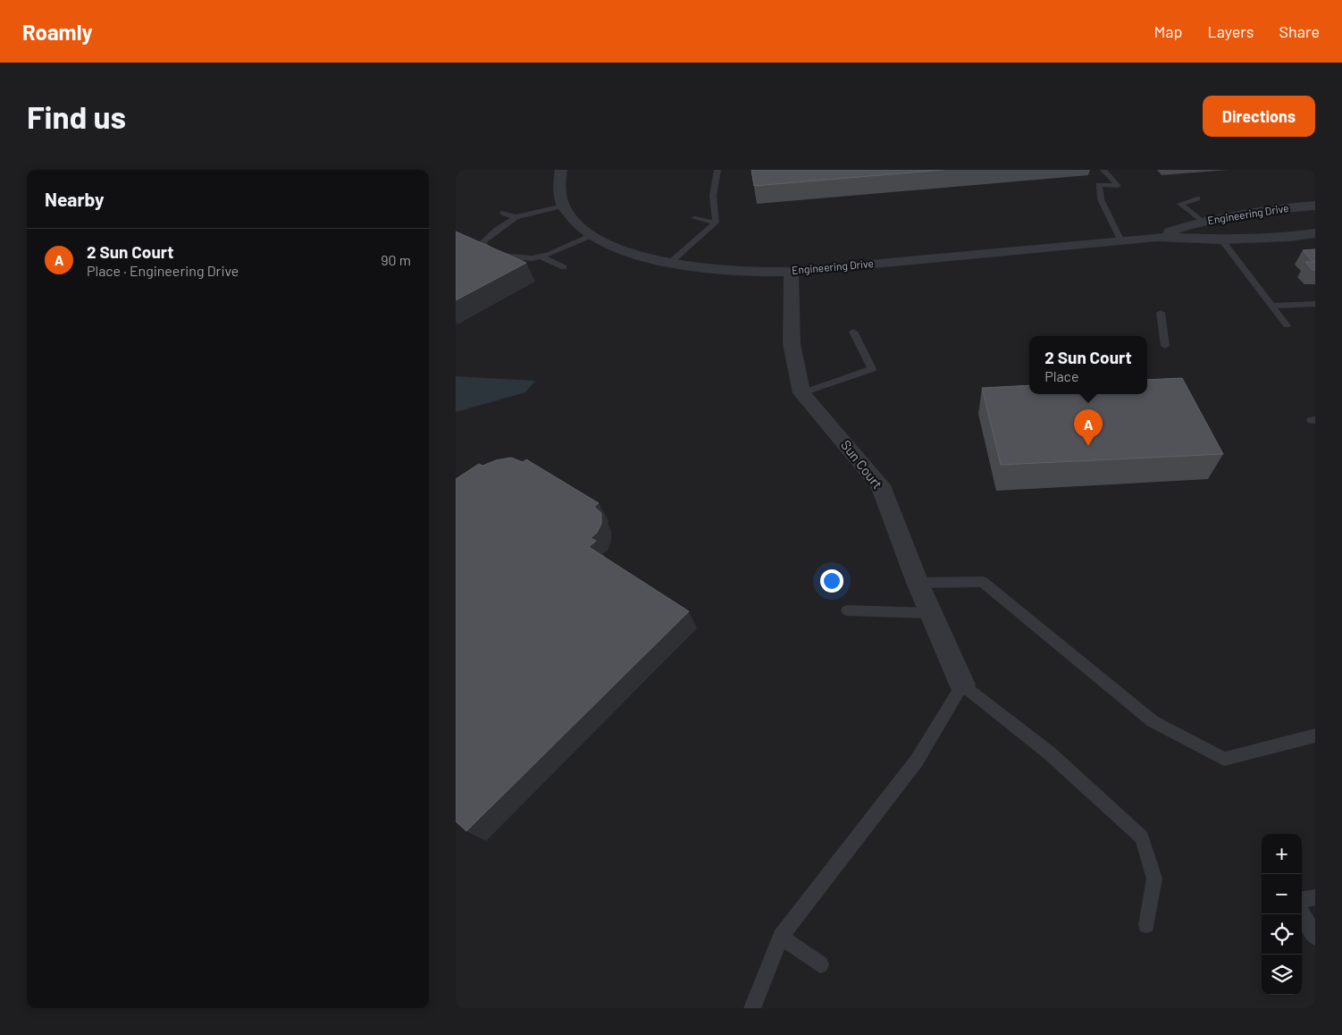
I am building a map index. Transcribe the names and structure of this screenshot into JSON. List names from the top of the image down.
{
  "streets": {
    "street": ["Engineering Drive", "Sun Court"]
  },
  "crossings": [
    ["Engineering Drive", "Sun Court"]
  ],
  "page": {
    "header": "Roamly",
    "nav": ["Map", "Layers", "Share"],
    "buttons": "Directions",
    "title": "Find us",
    "heading": "Nearby",
    "list": [
      {
        "mark": "A",
        "name": "2 Sun Court",
        "note": "Place · Engineering Drive",
        "value": "90 m"
      }
    ],
    "popup": ["2 Sun Court", "Place"],
    "pins": "A",
    "map_buttons": ["+", "−"]
  }
}
